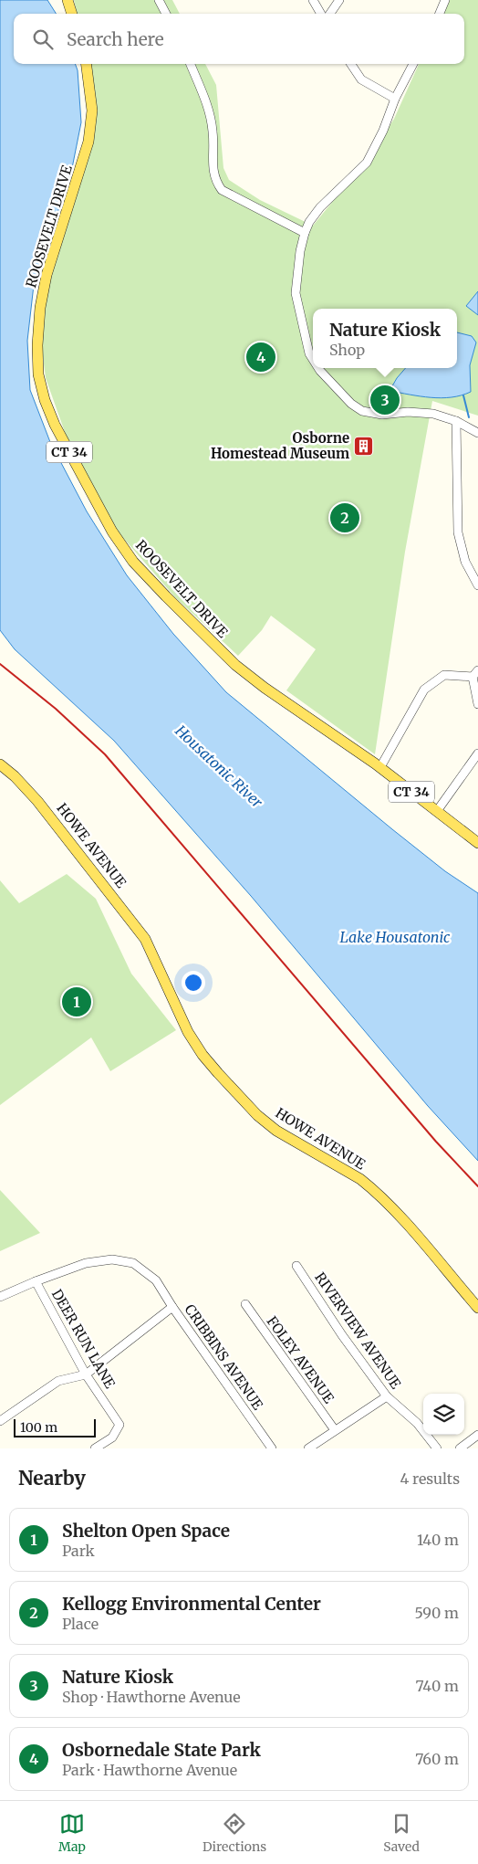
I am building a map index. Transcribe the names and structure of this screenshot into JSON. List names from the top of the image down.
{
  "streets": {
    "main road": ["ROOSEVELT DRIVE", "CT 34", "HOWE AVENUE"],
    "street": [
      "RIVERVIEW AVENUE",
      "DEER RUN LANE",
      "CRIBBINS AVENUE",
      "FOLEY AVENUE"
    ]
  },
  "crossings": [
    ["DEER RUN LANE", "CRIBBINS AVENUE"]
  ],
  "water": ["Housatonic River", "Lake Housatonic"],
  "places": {
    "building": ["Osborne Homestead Museum"]
  },
  "scale_bar": "100 m",
  "page": {
    "search": "Search here",
    "popup": ["Nature Kiosk", "Shop"],
    "pins": [
      "4",
      "3",
      "2",
      "1"
    ],
    "scale": "100 m",
    "heading": ["Nearby", "4 results"],
    "list": [
      {
        "mark": "1",
        "name": "Shelton Open Space",
        "note": "Park",
        "value": "140 m"
      },
      {
        "mark": "2",
        "name": "Kellogg Environmental Center",
        "note": "Place",
        "value": "590 m"
      },
      {
        "mark": "3",
        "name": "Nature Kiosk",
        "note": "Shop · Hawthorne Avenue",
        "value": "740 m"
      },
      {
        "mark": "4",
        "name": "Osbornedale State Park",
        "note": "Park · Hawthorne Avenue",
        "value": "760 m"
      }
    ],
    "nav": ["Map", "Directions", "Saved"]
  }
}
